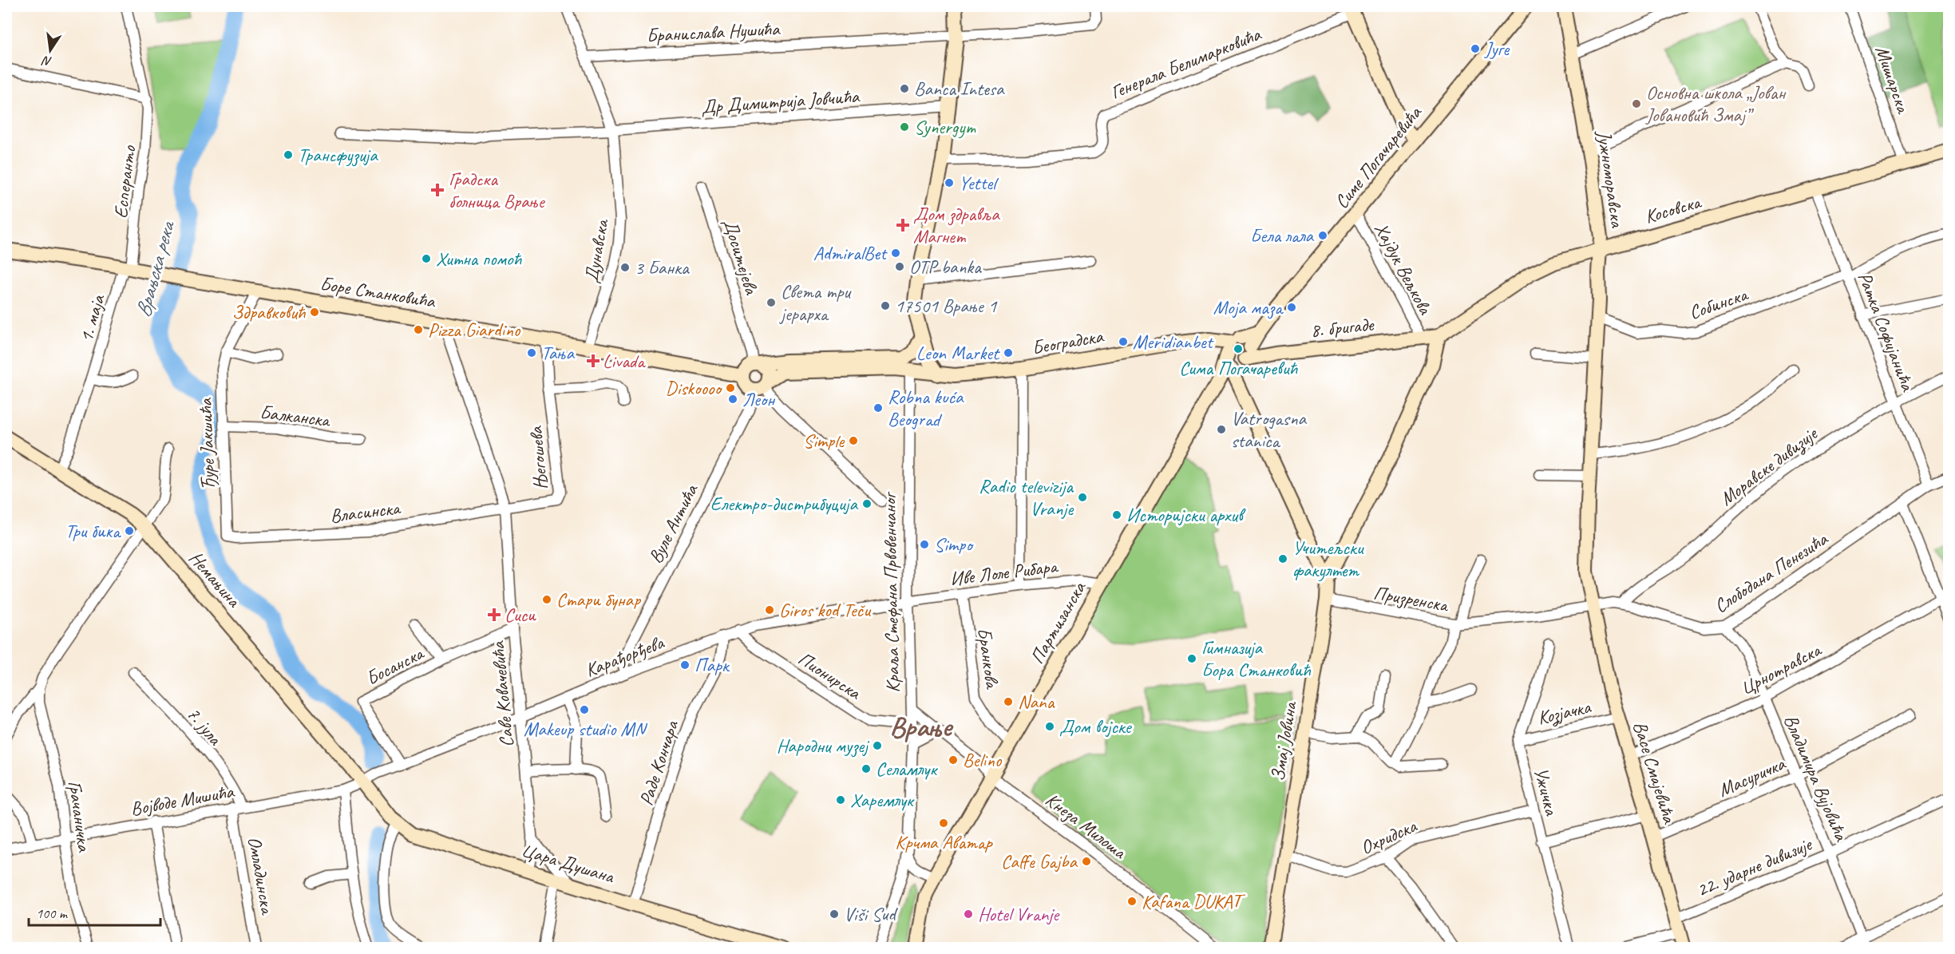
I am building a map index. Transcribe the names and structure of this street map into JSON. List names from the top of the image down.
{
  "streets": {
    "street": [
      "Бранислава Нушића",
      "Генерала Белимарковића",
      "Мишарска",
      "Др Димитрија Јовчића",
      "Симе Погачаревића",
      "Јужноморавска",
      "Есперанто",
      "Косовска",
      "Дунавска",
      "Доситејева",
      "Хајдук Вељкова",
      "Боре Станковића",
      "Собинска",
      "1. маја",
      "8. бригаде",
      "Ратка Софијанића",
      "Београдска",
      "Балканска",
      "Ђуре Јакшића",
      "Његошева",
      "Моравске дивизије",
      "Власинска",
      "Вуле Антића",
      "Иве Лоле Рибара",
      "Слободана Пенезића",
      "Немањина",
      "Краља Стефана Првовенчаног",
      "Призренска",
      "Партизанска",
      "Карађорђева",
      "Бранкова",
      "Босанска",
      "Црнотравска",
      "Пионирска",
      "Саве Ковачевића",
      "Козјачка",
      "7. јула",
      "Змај Јовина",
      "Раде Кончара",
      "Васе Смајевића",
      "Масуричка",
      "Владимира Вујовића",
      "Ужичка",
      "Војводе Мишића",
      "Грачаничка",
      "Кнеза Милоша",
      "Охридска",
      "Цара Душана",
      "22. ударне дивизије",
      "Омладинска"
    ]
  },
  "crossings": [
    ["Бранислава Нушића", "Дунавска"],
    ["Мишарска", "Косовска"],
    ["Др Димитрија Јовчића", "Дунавска"],
    ["Симе Погачаревића", "Хајдук Вељкова"],
    ["Симе Погачаревића", "8. бригаде"],
    ["Симе Погачаревића", "Београдска"],
    ["Симе Погачаревића", "Партизанска"],
    ["Јужноморавска", "Косовска"],
    ["Јужноморавска", "Собинска"],
    ["Јужноморавска", "Слободана Пенезића"],
    ["Јужноморавска", "Призренска"],
    ["Јужноморавска", "Васе Смајевића"],
    ["Есперанто", "Боре Станковића"],
    ["Есперанто", "1. маја"],
    ["Косовска", "Хајдук Вељкова"],
    ["Косовска", "8. бригаде"],
    ["Косовска", "Ратка Софијанића"],
    ["Косовска", "Змај Јовина"],
    ["Дунавска", "Боре Станковића"],
    ["Доситејева", "Боре Станковића"],
    ["Доситејева", "Београдска"],
    ["Доситејева", "Вуле Антића"],
    ["Хајдук Вељкова", "8. бригаде"],
    ["Боре Станковића", "1. маја"],
    ["Боре Станковића", "Београдска"],
    ["Боре Станковића", "Ђуре Јакшића"],
    ["Боре Станковића", "Његошева"],
    ["Боре Станковића", "Вуле Антића"],
    ["Боре Станковића", "Саве Ковачевића"],
    ["Собинска", "Ратка Софијанића"],
    ["1. маја", "Немањина"],
    ["8. бригаде", "Београдска"],
    ["8. бригаде", "Партизанска"],
    ["Ратка Софијанића", "Моравске дивизије"],
    ["Ратка Софијанића", "Слободана Пенезића"],
    ["Београдска", "Вуле Антића"],
    ["Београдска", "Краља Стефана Првовенчаног"],
    ["Београдска", "Партизанска"],
    ["Балканска", "Ђуре Јакшића"],
    ["Ђуре Јакшића", "Власинска"],
    ["Његошева", "Власинска"],
    ["Његошева", "Саве Ковачевића"],
    ["Моравске дивизије", "Слободана Пенезића"],
    ["Власинска", "Саве Ковачевића"],
    ["Вуле Антића", "Карађорђева"],
    ["Иве Лоле Рибара", "Краља Стефана Првовенчаног"],
    ["Иве Лоле Рибара", "Партизанска"],
    ["Иве Лоле Рибара", "Карађорђева"],
    ["Иве Лоле Рибара", "Бранкова"],
    ["Слободана Пенезића", "Призренска"],
    ["Слободана Пенезића", "Васе Смајевића"],
    ["Слободана Пенезића", "Владимира Вујовића"],
    ["Немањина", "Карађорђева"],
    ["Немањина", "Војводе Мишића"],
    ["Немањина", "Грачаничка"],
    ["Немањина", "Цара Душана"],
    ["Краља Стефана Првовенчаног", "Карађорђева"],
    ["Краља Стефана Првовенчаног", "Пионирска"],
    ["Краља Стефана Првовенчаног", "Кнеза Милоша"],
    ["Призренска", "Змај Јовина"],
    ["Призренска", "Васе Смајевића"],
    ["Партизанска", "Бранкова"],
    ["Партизанска", "Кнеза Милоша"],
    ["Карађорђева", "Босанска"],
    ["Карађорђева", "Пионирска"],
    ["Карађорђева", "Саве Ковачевића"],
    ["Карађорђева", "Раде Кончара"],
    ["Карађорђева", "Војводе Мишића"],
    ["Карађорђева", "Цара Душана"],
    ["Босанска", "Саве Ковачевића"],
    ["Црнотравска", "Васе Смајевића"],
    ["Црнотравска", "Владимира Вујовића"],
    ["Саве Ковачевића", "Цара Душана"],
    ["Козјачка", "Васе Смајевића"],
    ["Козјачка", "Ужичка"],
    ["7. јула", "Војводе Мишића"],
    ["7. јула", "Омладинска"],
    ["Змај Јовина", "Охридска"],
    ["Раде Кончара", "Цара Душана"],
    ["Васе Смајевића", "Масуричка"],
    ["Васе Смајевића", "22. ударне дивизије"],
    ["Масуричка", "Владимира Вујовића"],
    ["Владимира Вујовића", "22. ударне дивизије"],
    ["Ужичка", "Охридска"],
    ["Војводе Мишића", "Грачаничка"],
    ["Војводе Мишића", "Цара Душана"],
    ["Војводе Мишића", "Омладинска"]
  ],
  "districts": ["Врање"],
  "water": ["Врањска река"],
  "places": {
    "other": [
      "Југе",
      "Banca Intesa",
      "Основна школа „Јован Јовановић Змај”",
      "Synergym",
      "Трансфузија",
      "Yettel",
      "Бела лала",
      "AdmiralBet",
      "Хитна помоћ",
      "OTP banka",
      "3 Банка",
      "Света три јерарха",
      "17501 Врање 1",
      "Моја маза",
      "Здравковић",
      "Pizza Giardino",
      "Meridianbet",
      "Сима Погачаревић",
      "Тања",
      "Leon Market",
      "Diskoooo",
      "Леон",
      "Robna kuća Beograd",
      "Vatrogasna stanica",
      "Simple",
      "Radio televizija Vranje",
      "Електро-дистрибуција",
      "Историјски архив",
      "Три бика",
      "Simpo",
      "Учитељски факултет",
      "Стари бунар",
      "Giros kod Teču",
      "Гимназија Бора Станковић",
      "Парк",
      "Nana",
      "Makeup studio MN",
      "Дом војске",
      "Народни музеј",
      "Belino",
      "Селамлук",
      "Харемлук",
      "Крчма Аватар",
      "Caffe Gajba",
      "Kafana DUKAT",
      "Viši Sud",
      "Hotel Vranje"
    ],
    "health": [
      "Градска болница Врање",
      "Дом здравља Магнет",
      "Livada",
      "Сиси"
    ]
  },
  "scale_bar": "100 m",
  "north": "bottom"
}
